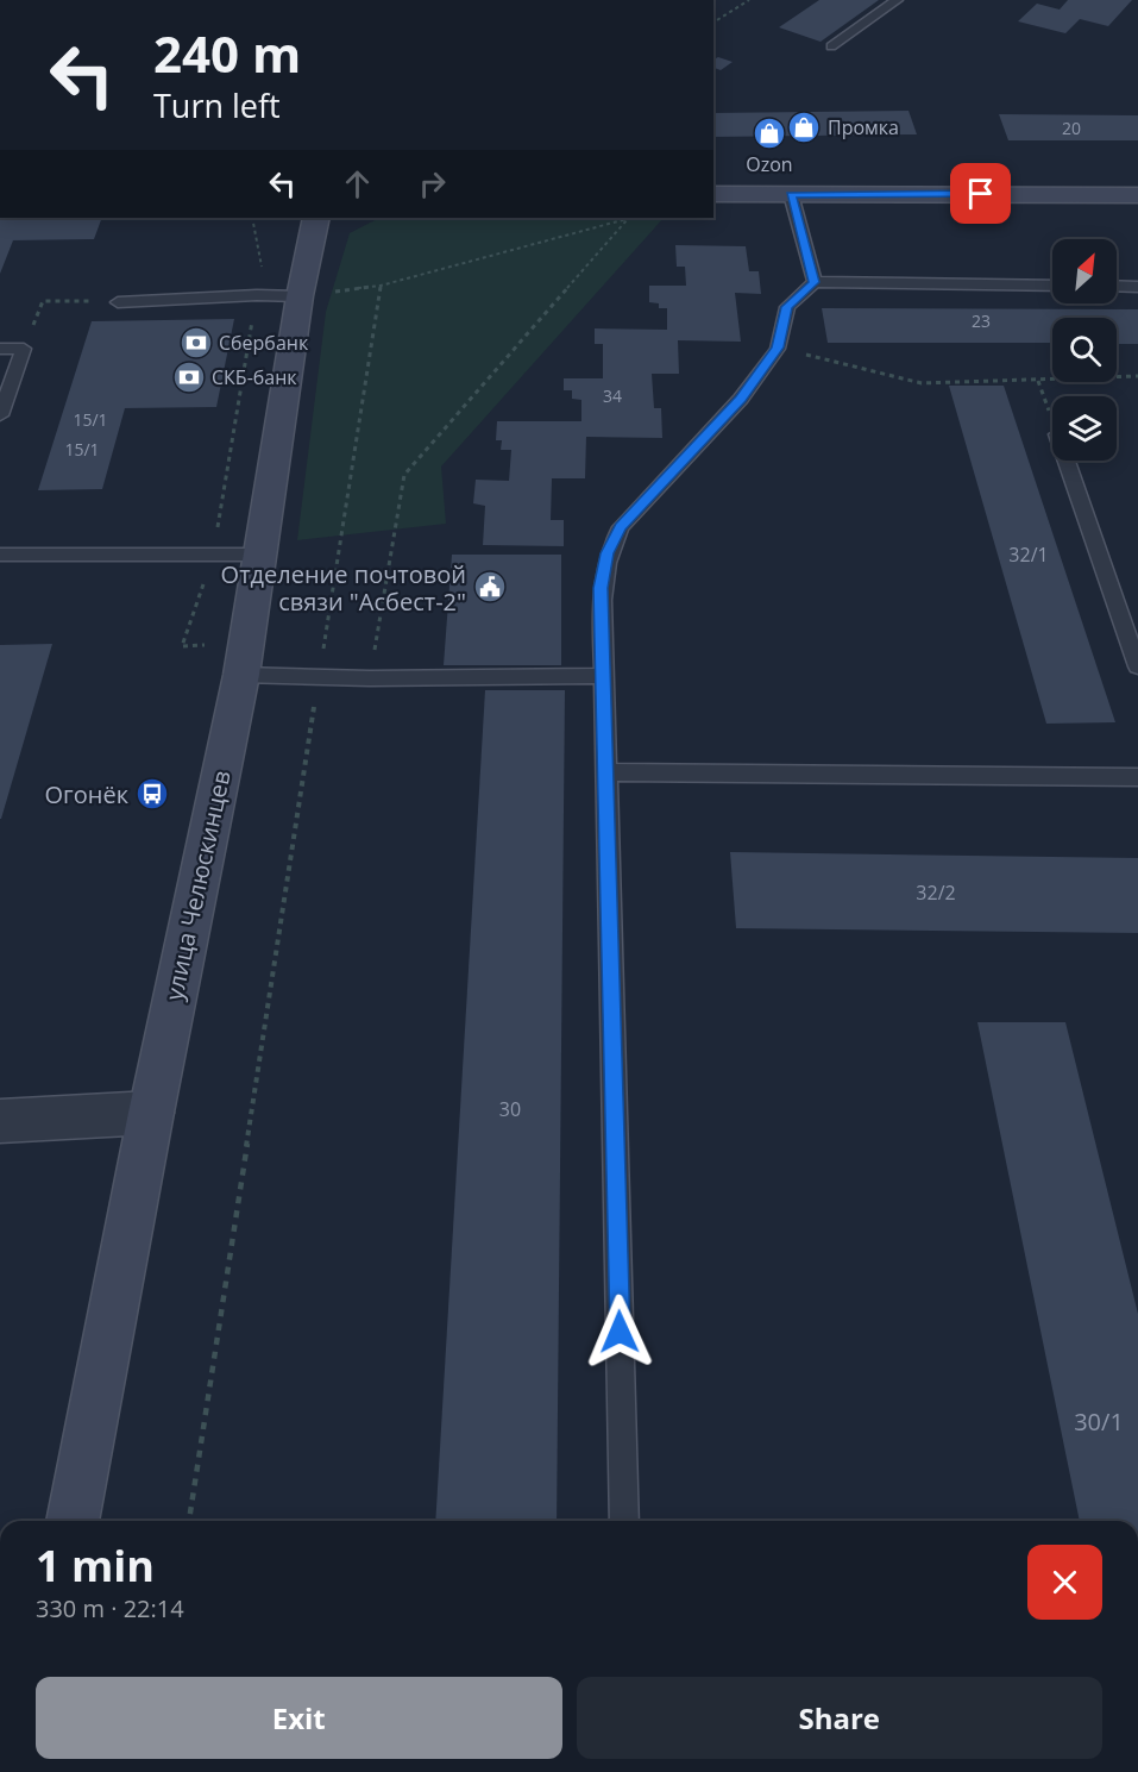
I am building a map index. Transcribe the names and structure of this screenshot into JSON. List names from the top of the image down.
{
  "streets": {
    "street": ["улица Челюскинцев"]
  },
  "places": {
    "shop": ["Промка", "Ozon"],
    "bank": ["Сбербанк", "СКБ-банк"],
    "public building": ["Отделение почтовой связи \"Асбест-2\""],
    "bus stop": ["Огонёк"]
  },
  "house_numbers": [
    "20",
    "23",
    "34",
    "15/1",
    "15/1",
    "32/1",
    "32/2",
    "30",
    "30/1"
  ],
  "north": "top right",
  "page": {
    "turn": ["240 m", "Turn left"],
    "heading": ["1 min", "330 m · 22:14"],
    "buttons": ["Exit", "Share"]
  }
}
